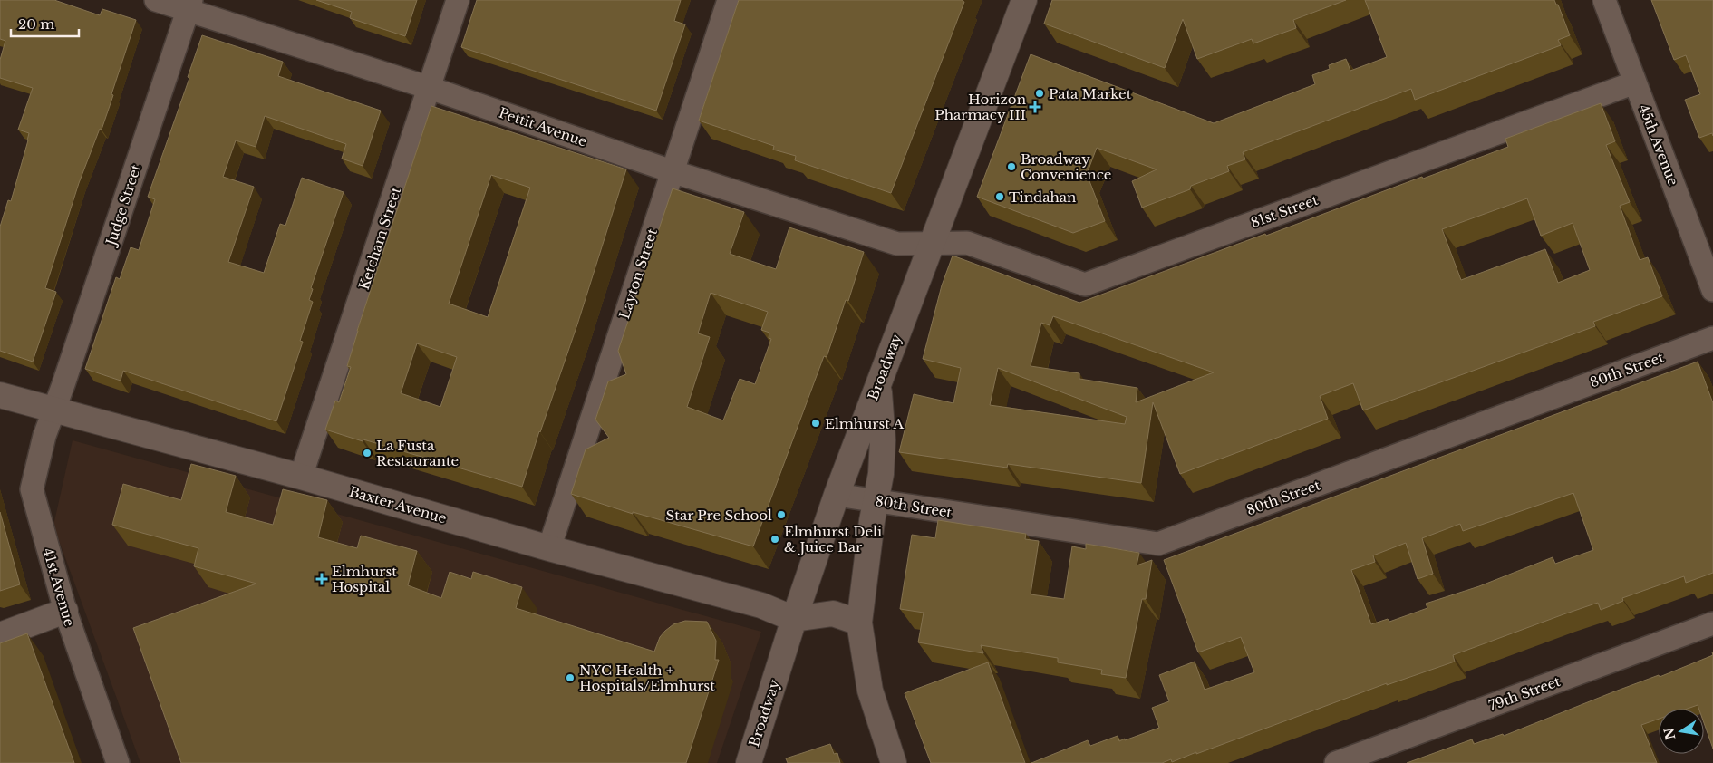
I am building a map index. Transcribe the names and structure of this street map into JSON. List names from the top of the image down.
{
  "streets": {
    "street": [
      "Pettit Avenue",
      "45th Avenue",
      "Judge Street",
      "81st Street",
      "Ketcham Street",
      "Layton Street",
      "Broadway",
      "80th Street",
      "Baxter Avenue",
      "41st Avenue",
      "79th Street"
    ]
  },
  "crossings": [
    ["Pettit Avenue", "Judge Street"],
    ["Pettit Avenue", "81st Street"],
    ["Pettit Avenue", "Ketcham Street"],
    ["Pettit Avenue", "Layton Street"],
    ["Pettit Avenue", "Broadway"],
    ["45th Avenue", "81st Street"],
    ["Judge Street", "Baxter Avenue"],
    ["Judge Street", "41st Avenue"],
    ["81st Street", "Broadway"],
    ["Ketcham Street", "Baxter Avenue"],
    ["Layton Street", "Baxter Avenue"],
    ["Broadway", "80th Street"],
    ["Broadway", "Baxter Avenue"],
    ["Baxter Avenue", "41st Avenue"]
  ],
  "places": {
    "other": [
      "Pata Market",
      "Broadway Convenience",
      "Tindahan",
      "Elmhurst A",
      "La Fusta Restaurante",
      "Star Pre School",
      "Elmhurst Deli & Juice Bar",
      "NYC Health + Hospitals/Elmhurst"
    ],
    "health": ["Horizon Pharmacy III", "Elmhurst Hospital"]
  },
  "scale_bar": "20 m",
  "north": "left"
}
